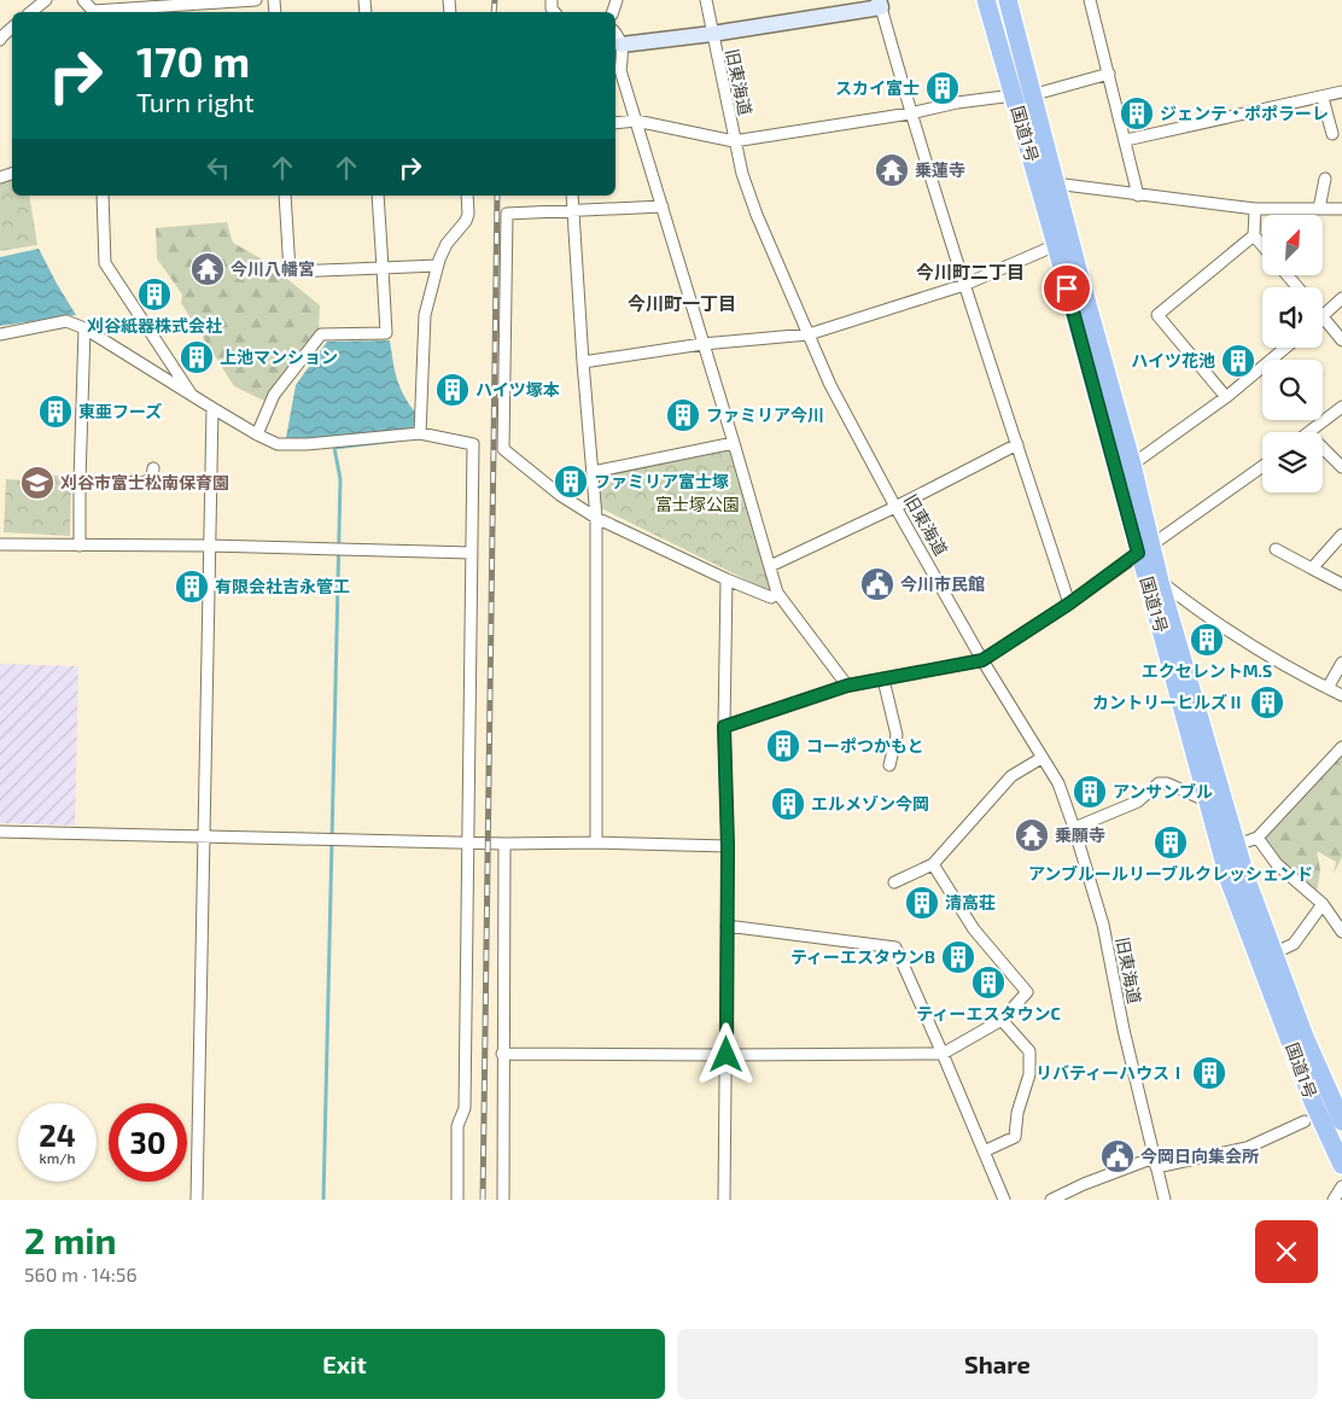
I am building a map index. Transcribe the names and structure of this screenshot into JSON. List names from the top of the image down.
{
  "streets": {
    "highway": ["国道1号"],
    "street": ["旧東海道"]
  },
  "districts": ["今川町二丁目", "今川町一丁目"],
  "parks": ["富士塚公園"],
  "places": {
    "building": [
      "スカイ富士",
      "ジェンテ・ポポラーレ",
      "刈谷紙器株式会社",
      "上池マンション",
      "ハイツ花池",
      "ハイツ塚本",
      "東亜フーズ",
      "ファミリア今川",
      "ファミリア富士塚",
      "有限会社吉永管工",
      "エクセレントM.S",
      "カントリーヒルズⅡ",
      "コーポつかもと",
      "アンサンブル",
      "エルメゾン今岡",
      "アンブルールリーブルクレッシェンド",
      "清高荘",
      "ティーエスタウンB",
      "ティーエスタウンC",
      "リバティーハウスⅠ"
    ],
    "temple": ["乗蓮寺", "今川八幡宮", "乗願寺"],
    "school or university": ["刈谷市富士松南保育園"],
    "public building": ["今川市民館", "今岡日向集会所"]
  },
  "north": "top right",
  "page": {
    "turn": ["170 m", "Turn right"],
    "speed": "24 km/h",
    "limit": "30",
    "heading": ["2 min", "560 m · 14:56"],
    "buttons": ["Exit", "Share"]
  }
}
